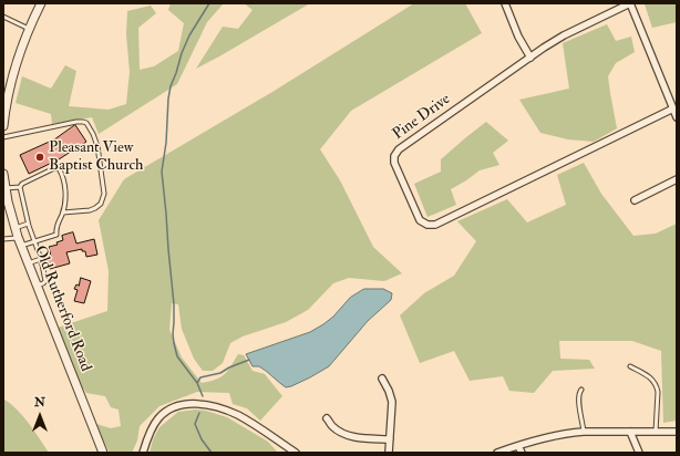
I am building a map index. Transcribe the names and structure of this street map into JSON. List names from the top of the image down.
{
  "streets": {
    "street": ["Pine Drive", "Old Rutherford Road"]
  },
  "places": ["Pleasant View Baptist Church"],
  "north": "top"
}
